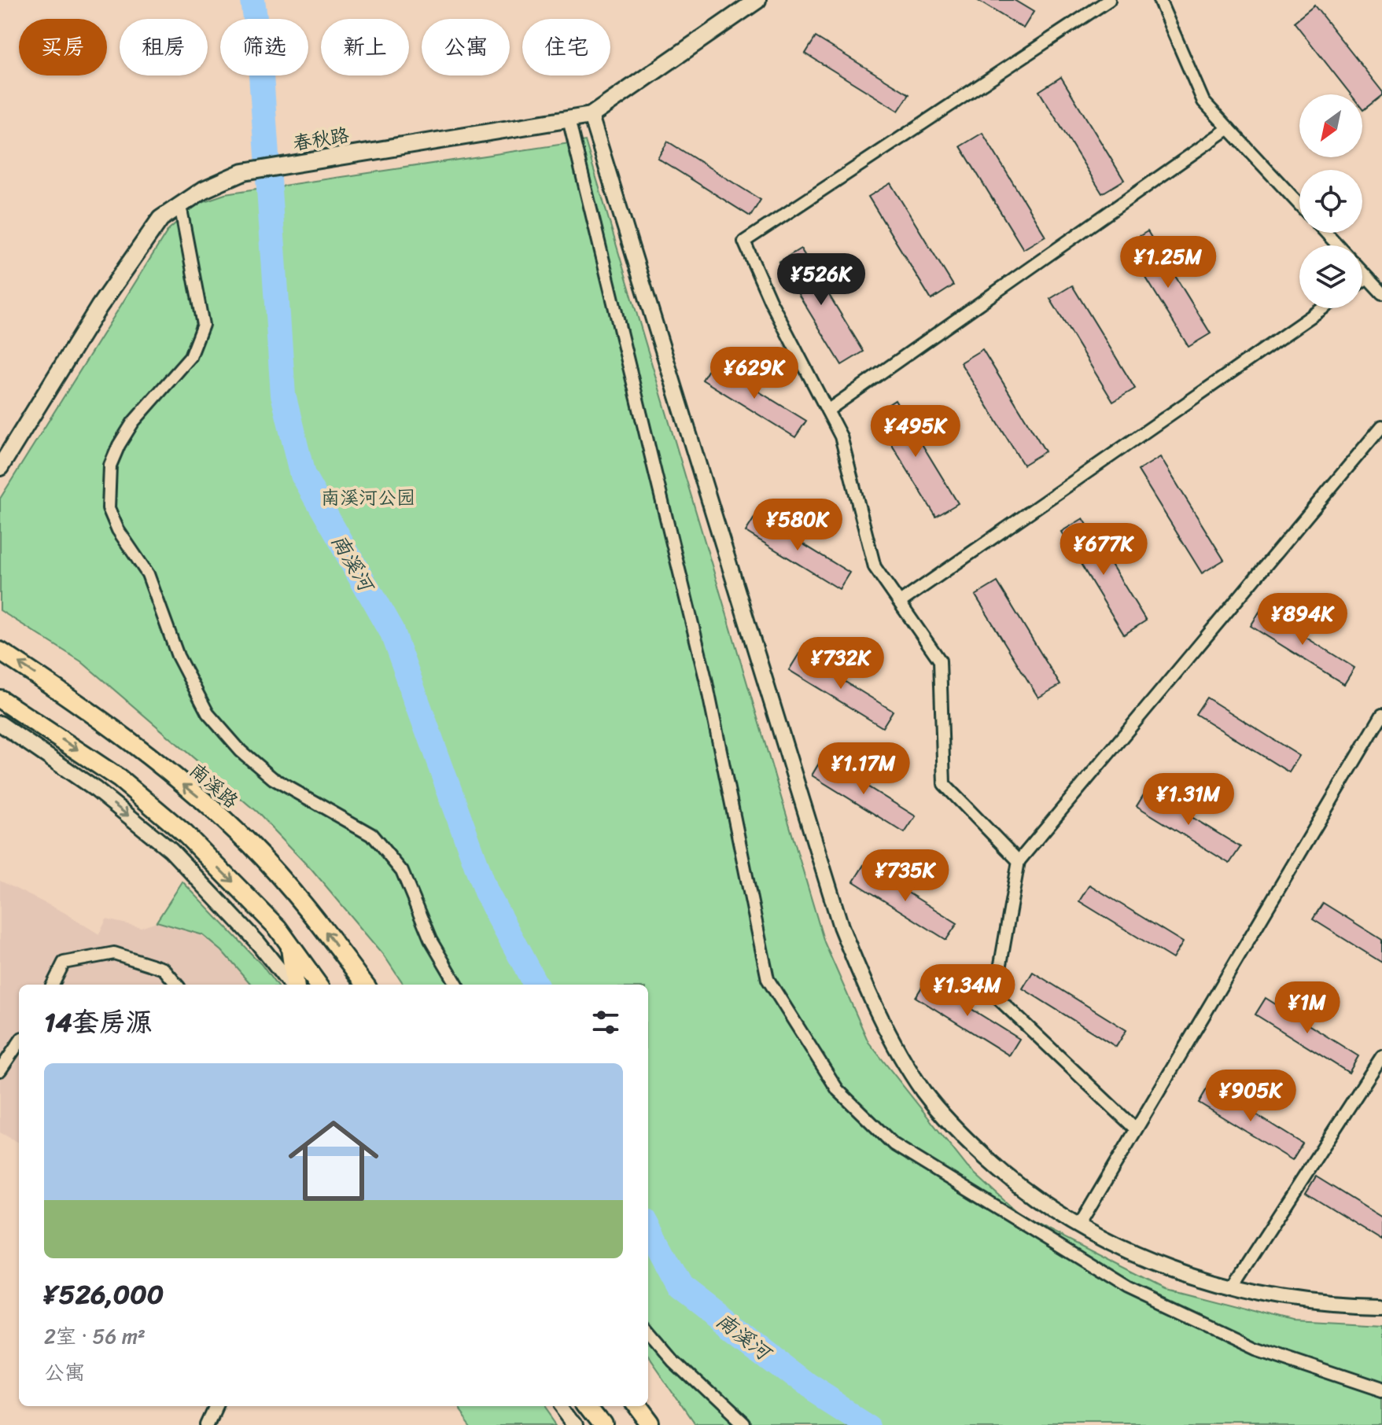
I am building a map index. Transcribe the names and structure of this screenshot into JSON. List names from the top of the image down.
{
  "streets": {
    "main road": ["春秋路", "南溪路"]
  },
  "water": ["南溪河"],
  "parks": ["南溪河公园"],
  "north": "bottom left",
  "page": {
    "chip": [
      "买房",
      "租房",
      "筛选",
      "新上",
      "公寓",
      "住宅"
    ],
    "price": [
      "¥1.25M",
      "¥526K",
      "¥629K",
      "¥495K",
      "¥580K",
      "¥677K",
      "¥894K",
      "¥732K",
      "¥1.17M",
      "¥1.31M",
      "¥735K",
      "¥1.34M",
      "¥1M",
      "¥905K"
    ],
    "heading": "14套房源",
    "list": [
      {
        "name": "¥526,000",
        "note": "2室 · 56 m² · 公寓"
      }
    ]
  }
}
